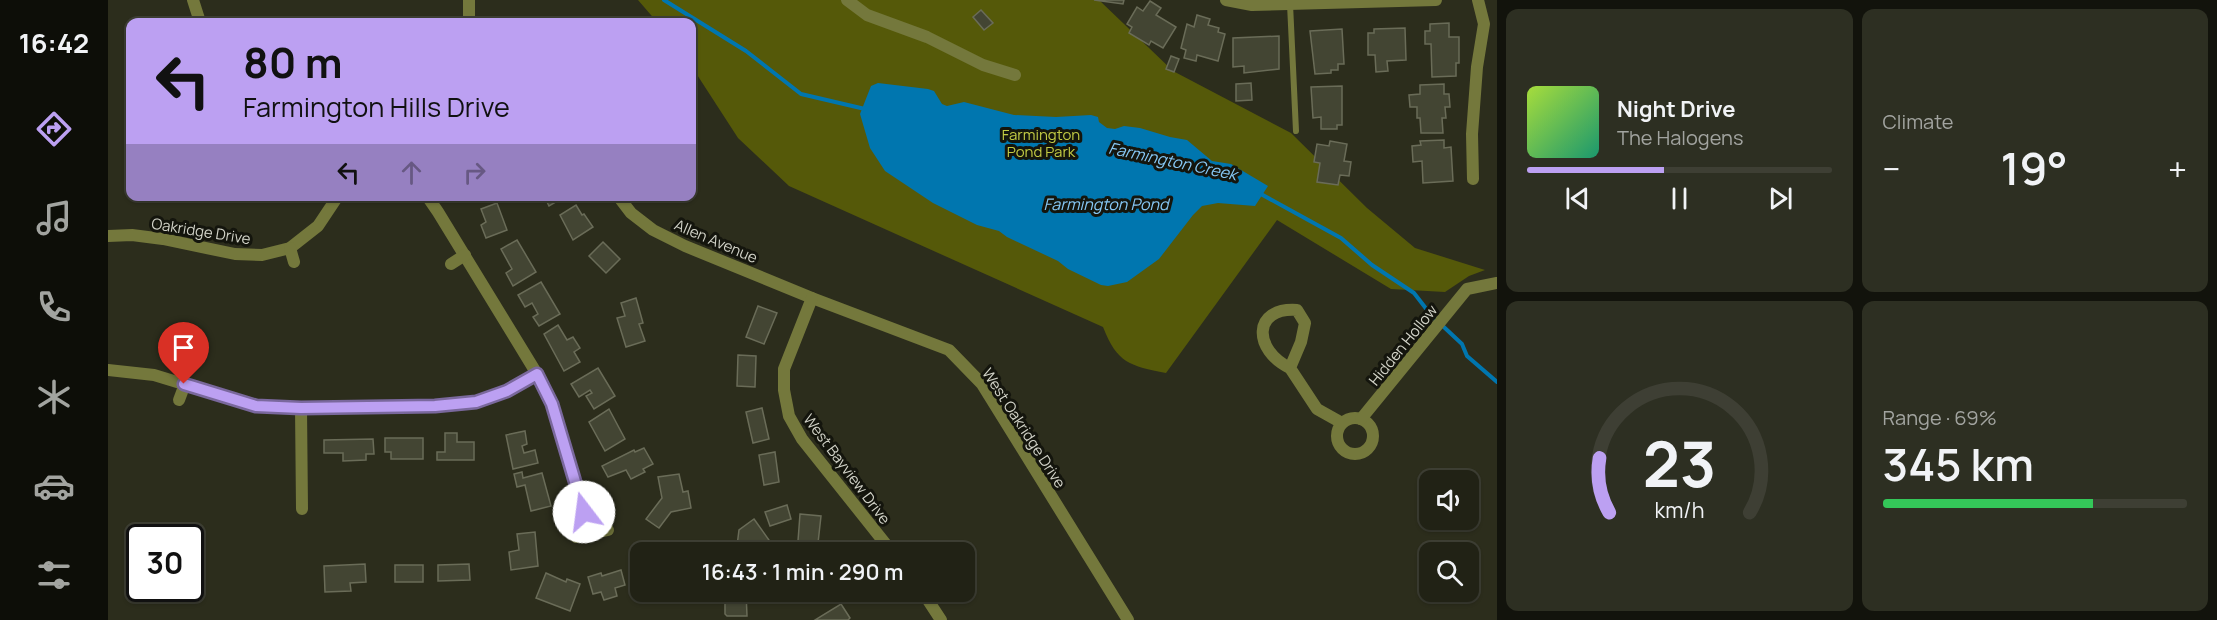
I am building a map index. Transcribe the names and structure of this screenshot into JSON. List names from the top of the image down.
{
  "streets": {
    "street": [
      "Oakridge Drive",
      "Allen Avenue",
      "Hidden Hollow",
      "West Oakridge Drive",
      "West Bayview Drive"
    ]
  },
  "crossings": [
    ["Allen Avenue", "West Oakridge Drive"],
    ["Allen Avenue", "West Bayview Drive"],
    ["West Oakridge Drive", "West Bayview Drive"]
  ],
  "water": ["Farmington Creek", "Farmington Pond"],
  "parks": ["Farmington Pond Park"],
  "page": {
    "tabs": "16:42",
    "tile": [
      "Climate",
      ["Range · 69%", "345 km"]
    ],
    "turn": ["80 m", "Farmington Hills Drive"],
    "song": ["Night Drive", "The Halogens"],
    "heat": ["−", "19°", "+"],
    "limit": "30",
    "trip": "16:43 · 1 min · 290 m",
    "gauge": ["23", "km/h"]
  }
}
